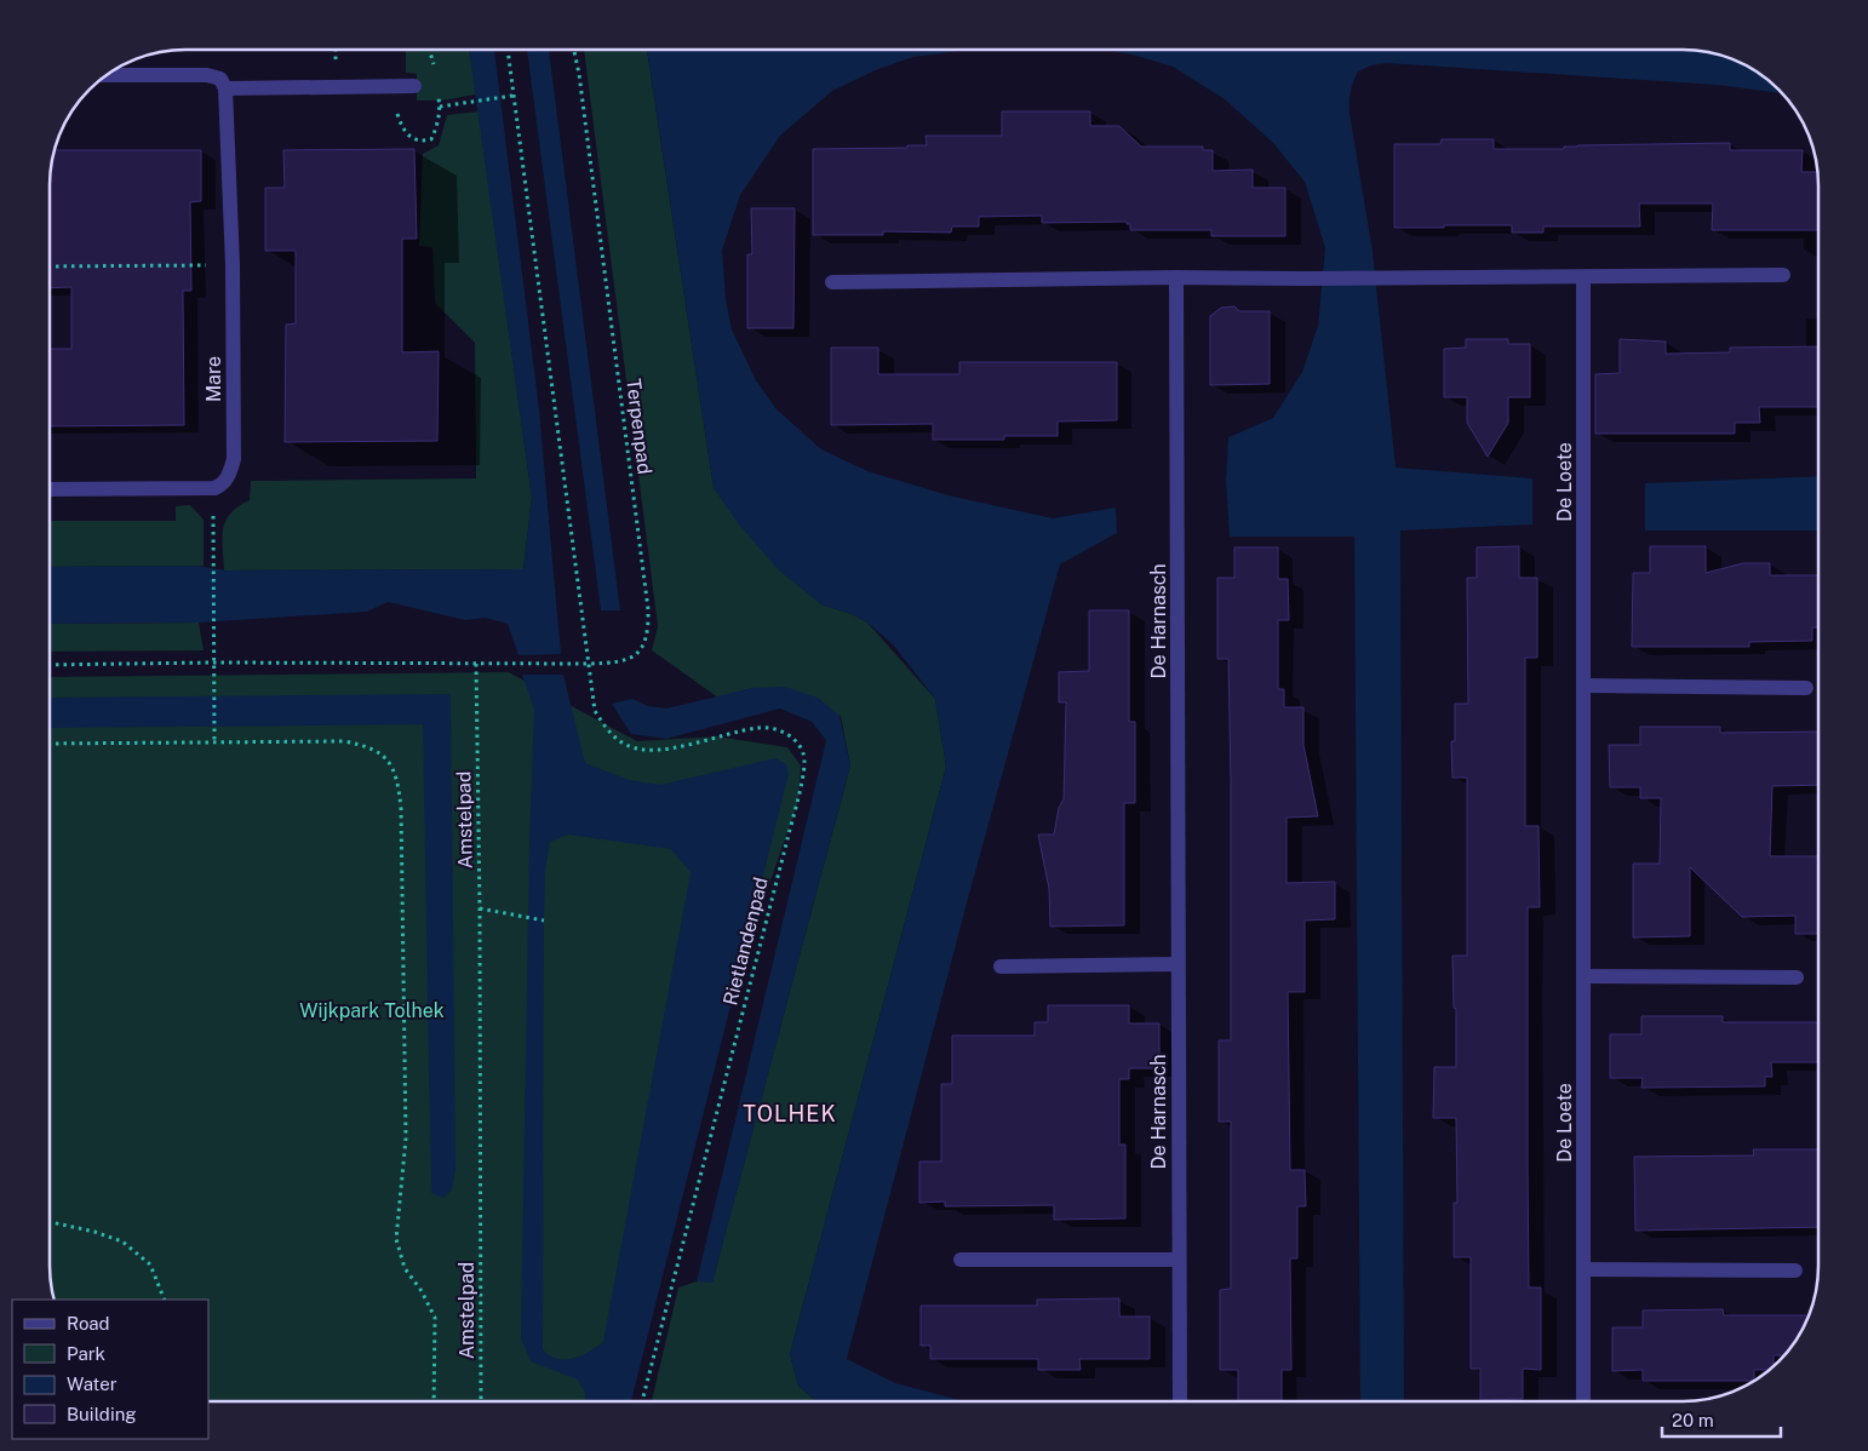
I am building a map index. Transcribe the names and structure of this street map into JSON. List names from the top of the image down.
{
  "streets": {
    "street": ["Mare", "De Loete", "De Harnasch"],
    "path": ["Terpenpad", "Amstelpad", "Rietlandenpad"]
  },
  "crossings": [
    ["Terpenpad", "Amstelpad"],
    ["Terpenpad", "Rietlandenpad"]
  ],
  "districts": ["TOLHEK"],
  "parks": ["Wijkpark Tolhek"],
  "legend": [
    "Road",
    "Park",
    "Water",
    "Building"
  ],
  "scale_bar": "20 m"
}
